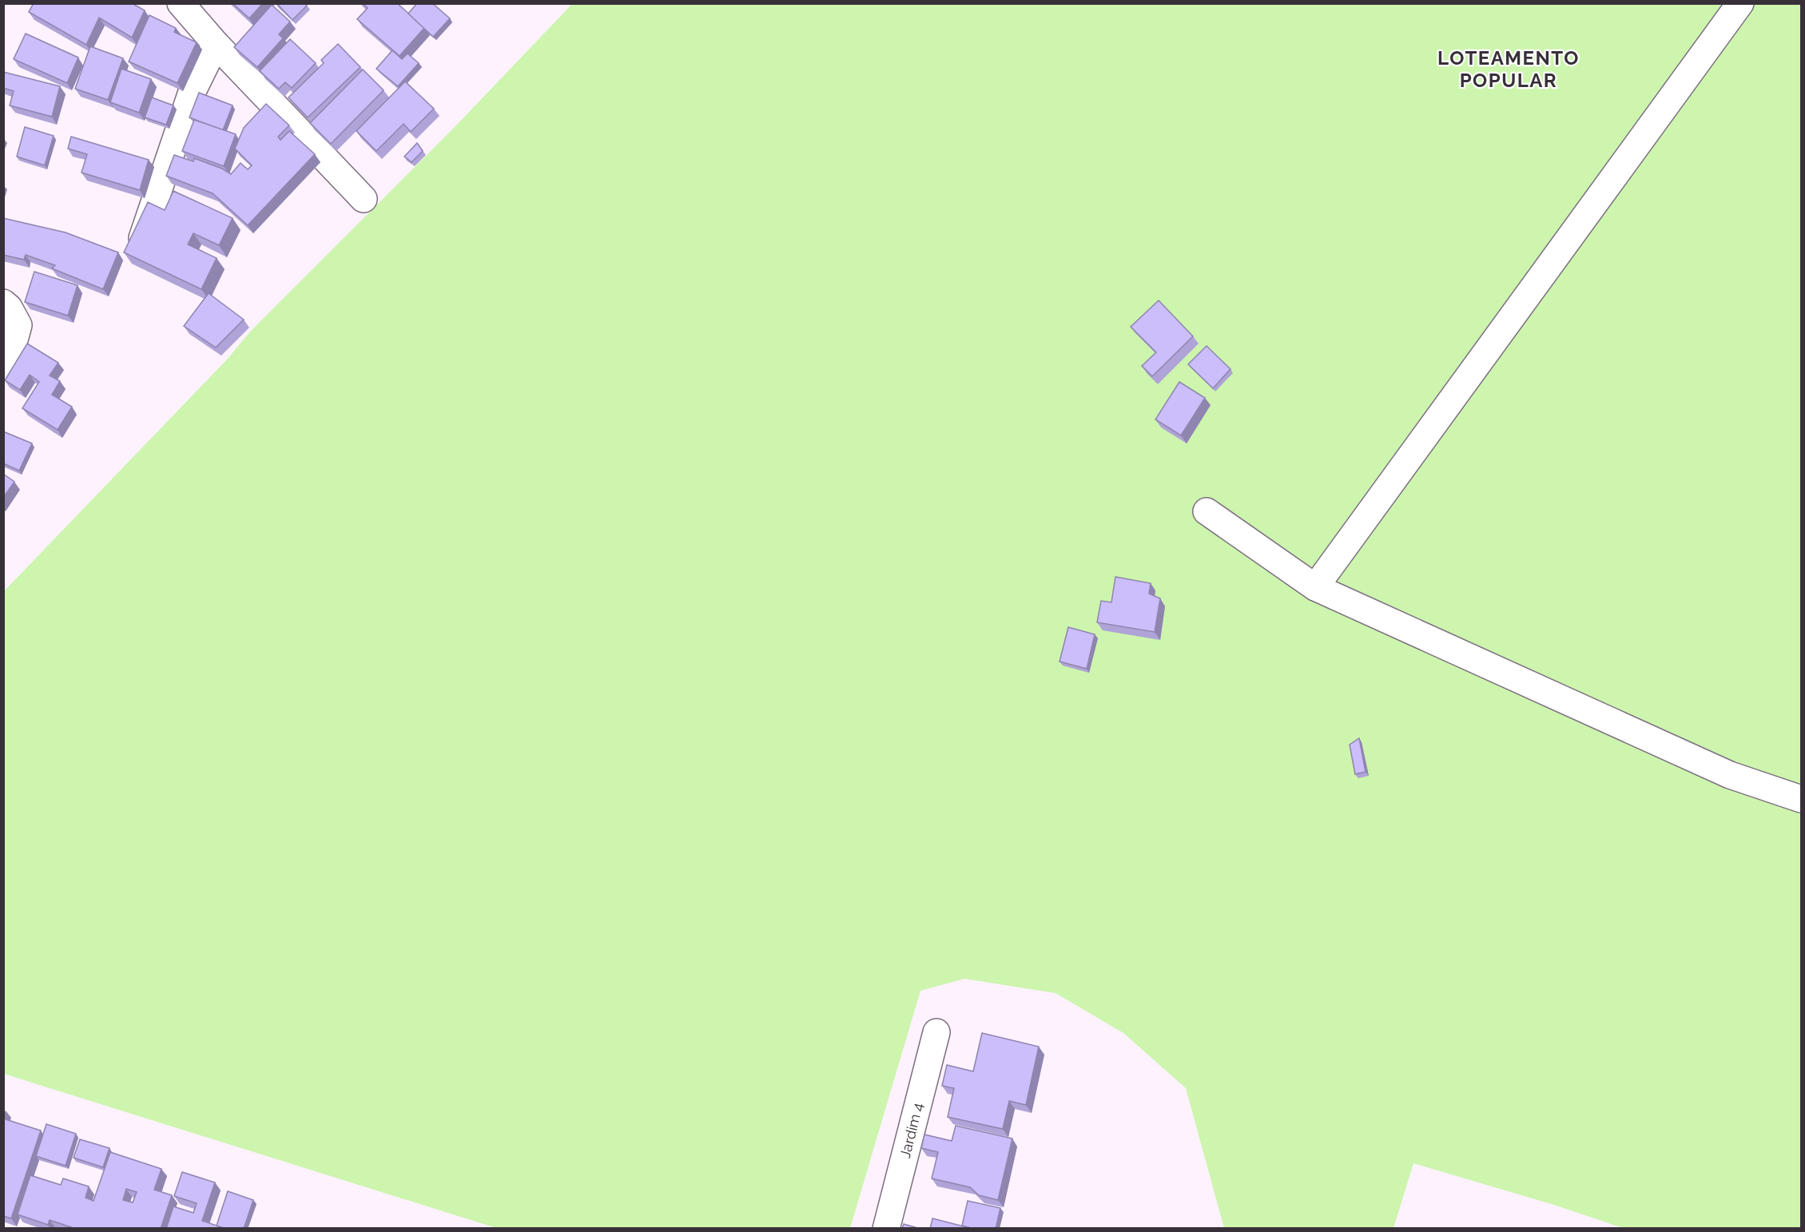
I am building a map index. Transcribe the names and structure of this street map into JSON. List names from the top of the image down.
{
  "streets": {
    "street": ["Jardim 4"]
  },
  "districts": ["LOTEAMENTO POPULAR"]
}
